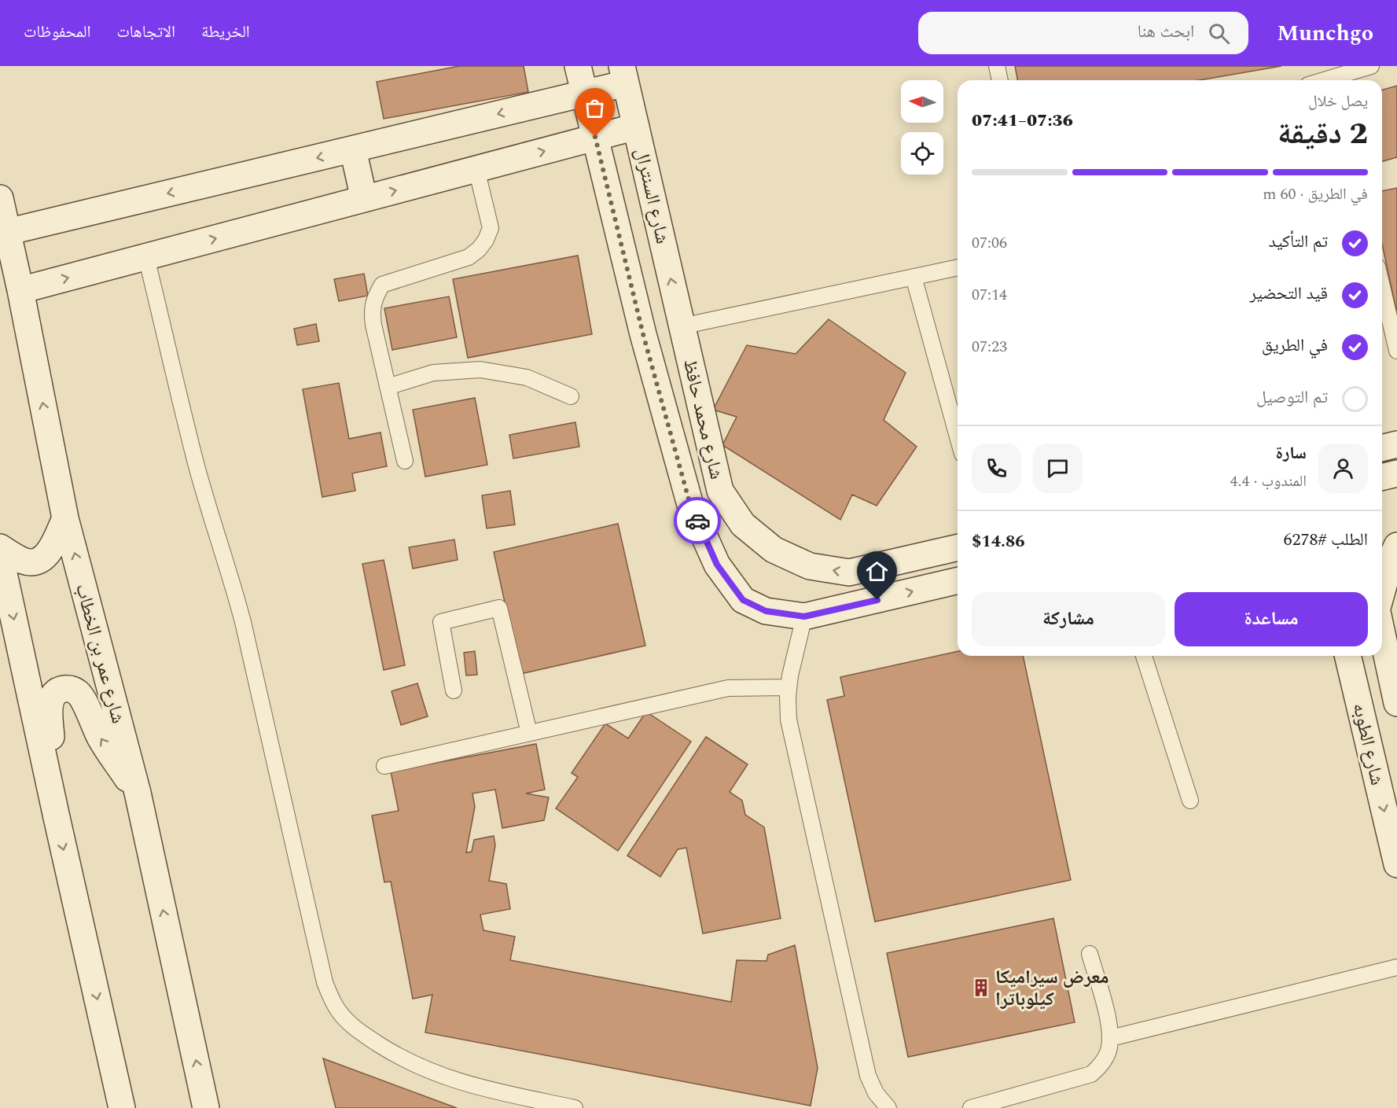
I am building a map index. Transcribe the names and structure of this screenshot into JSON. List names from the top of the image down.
{
  "streets": {
    "street": [
      "شارع السنترال",
      "شارع محمد حافظ",
      "شارع عمر بن الخطاب",
      "شارع الطوبه"
    ]
  },
  "crossings": [
    ["شارع السنترال", "شارع محمد حافظ"]
  ],
  "one_way": ["شارع الطوبه"],
  "places": {
    "building": ["معرض سيراميكا كيلوباترا"]
  },
  "north": "left",
  "page": {
    "header": "Munchgo",
    "search": "ابحث هنا",
    "nav": ["الخريطة", "الاتجاهات", "المحفوظات"],
    "heading": ["2 دقيقة", "يصل خلال", "07:36–07:41"],
    "panel": [
      "سارة",
      "المندوب · 4.4",
      "الطلب #6278",
      "$14.86"
    ],
    "bar": "في الطريق · 60 m",
    "list": [
      ["تم التأكيد", "07:06"],
      ["قيد التحضير", "07:14"],
      ["في الطريق", "07:23"],
      "تم التوصيل"
    ],
    "buttons": ["مساعدة", "مشاركة"]
  }
}
